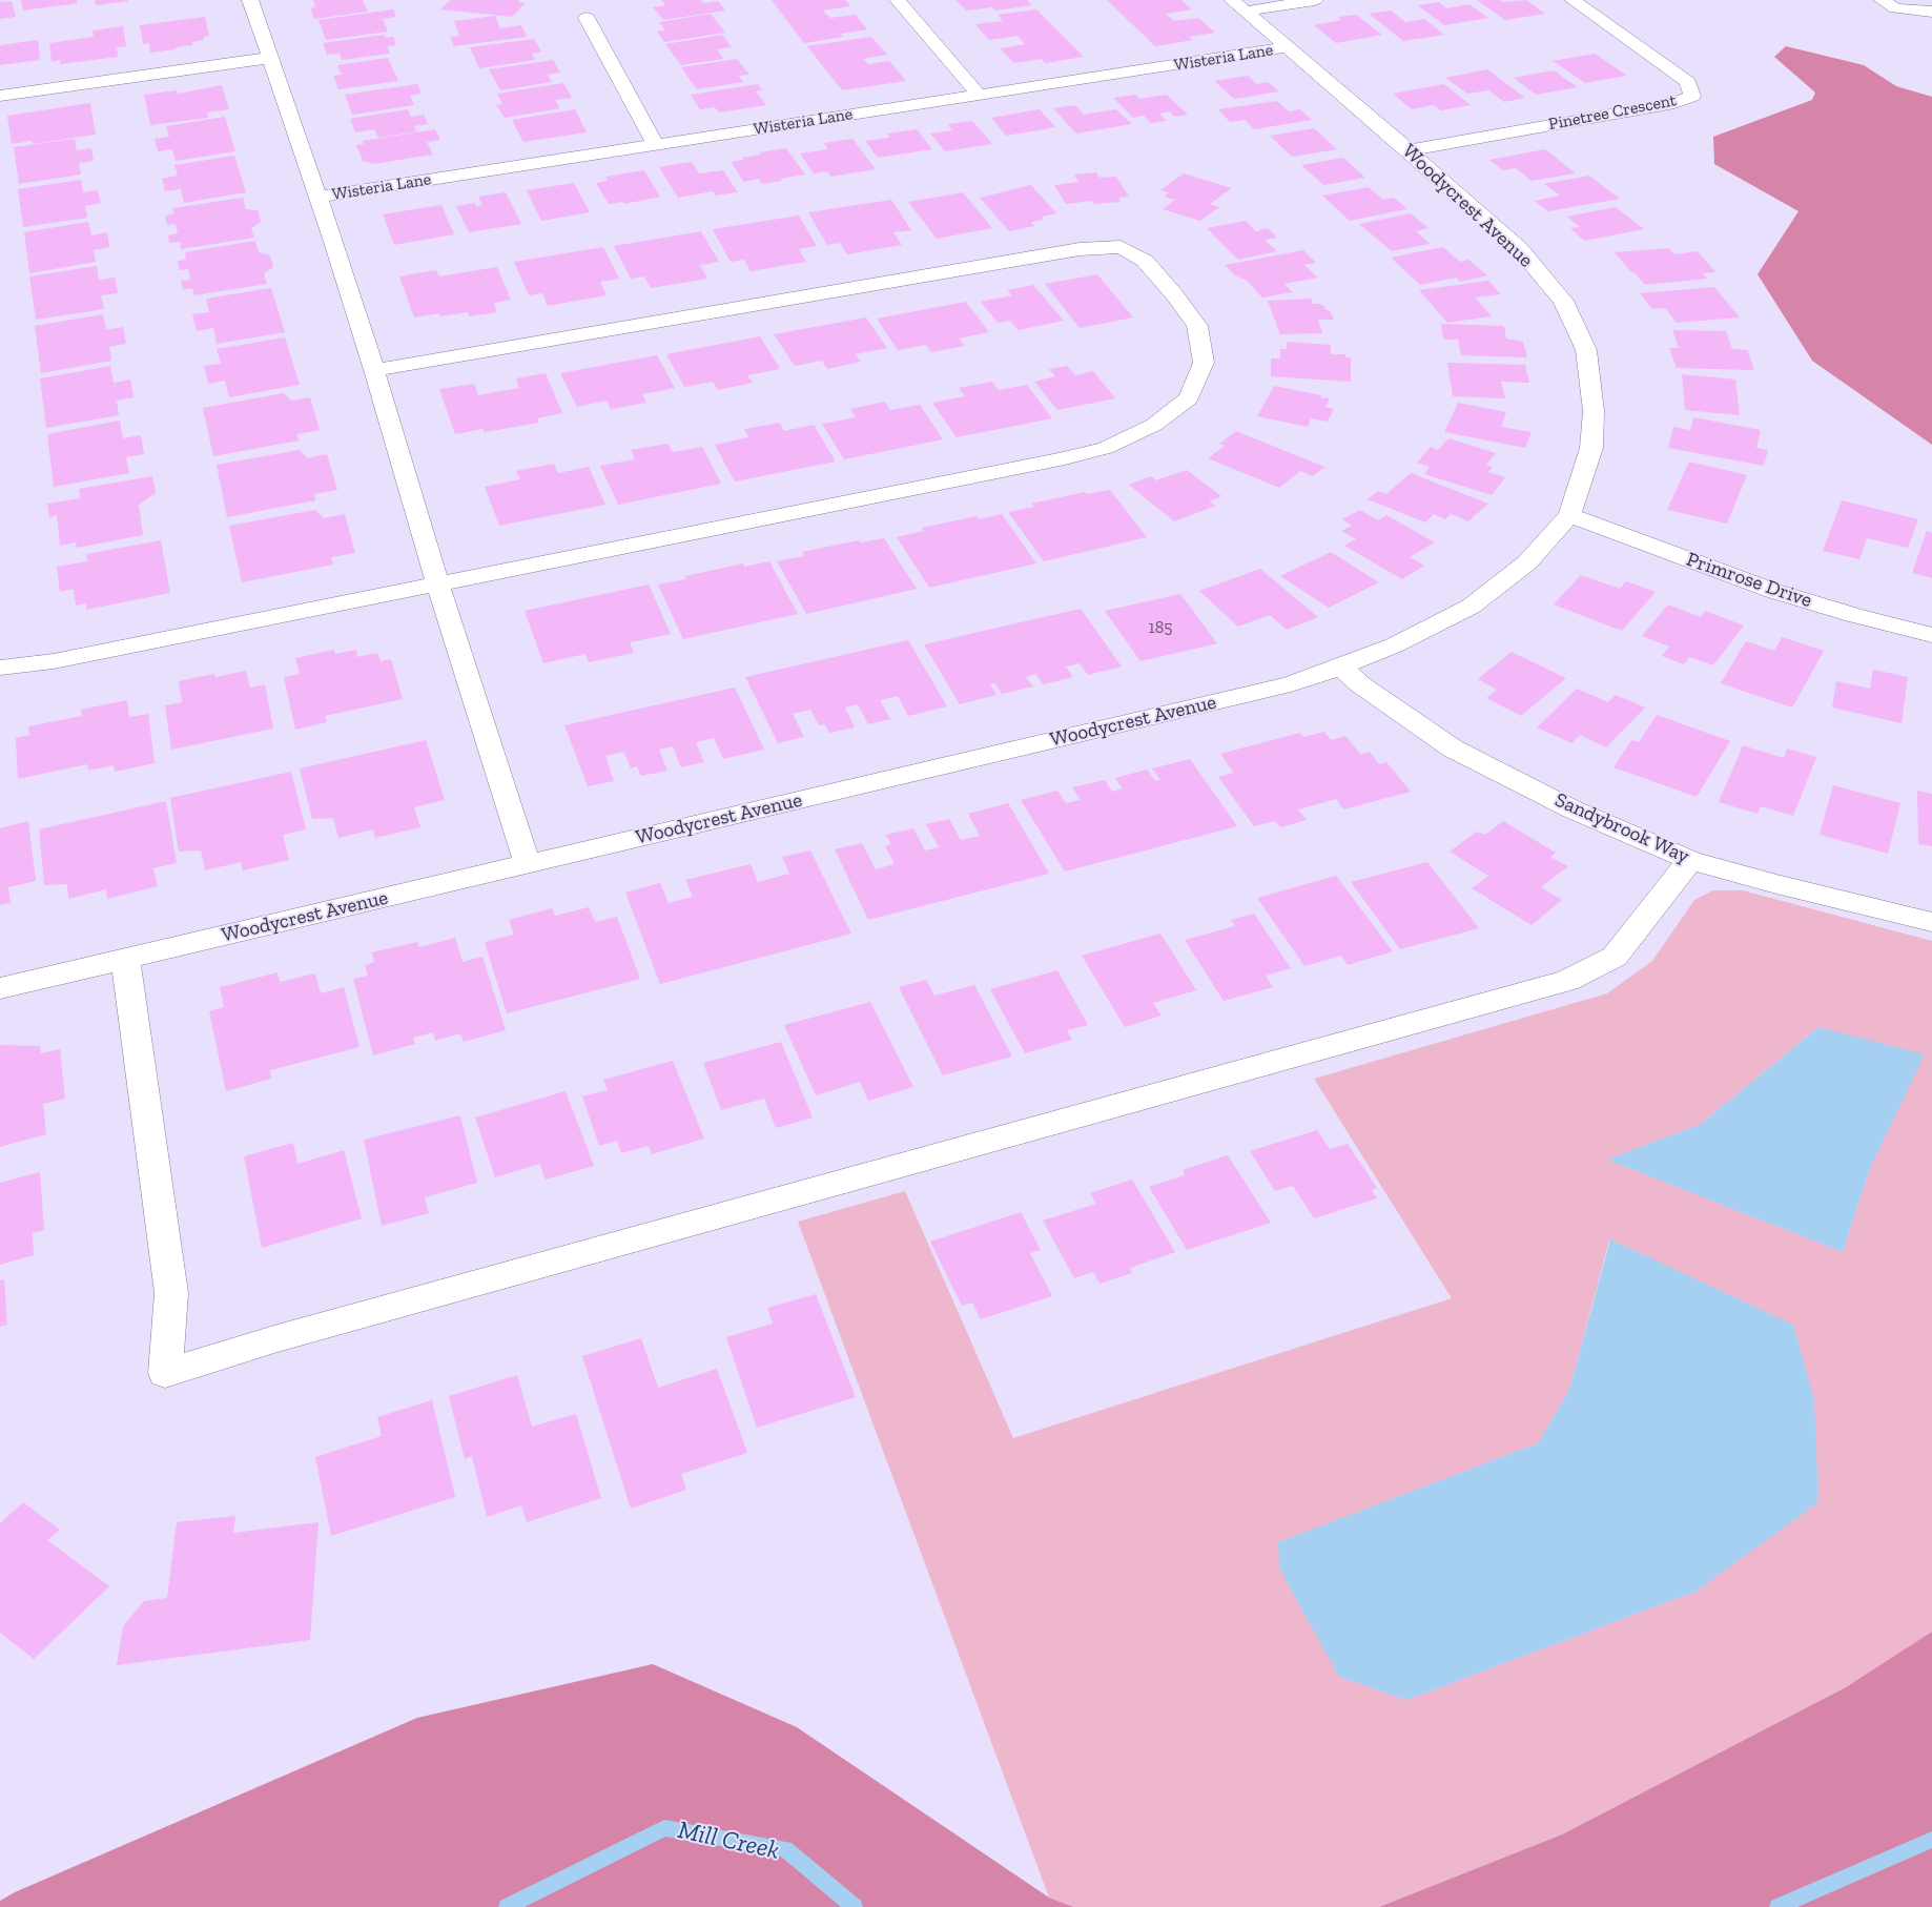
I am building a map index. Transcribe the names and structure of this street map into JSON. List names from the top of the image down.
{
  "streets": {
    "street": [
      "Wisteria Lane",
      "Pinetree Crescent",
      "Woodycrest Avenue",
      "Primrose Drive",
      "Sandybrook Way"
    ]
  },
  "crossings": [
    ["Wisteria Lane", "Woodycrest Avenue"],
    ["Pinetree Crescent", "Woodycrest Avenue"],
    ["Woodycrest Avenue", "Primrose Drive"],
    ["Woodycrest Avenue", "Sandybrook Way"]
  ],
  "water": ["Mill Creek"],
  "house_numbers": ["185"]
}
